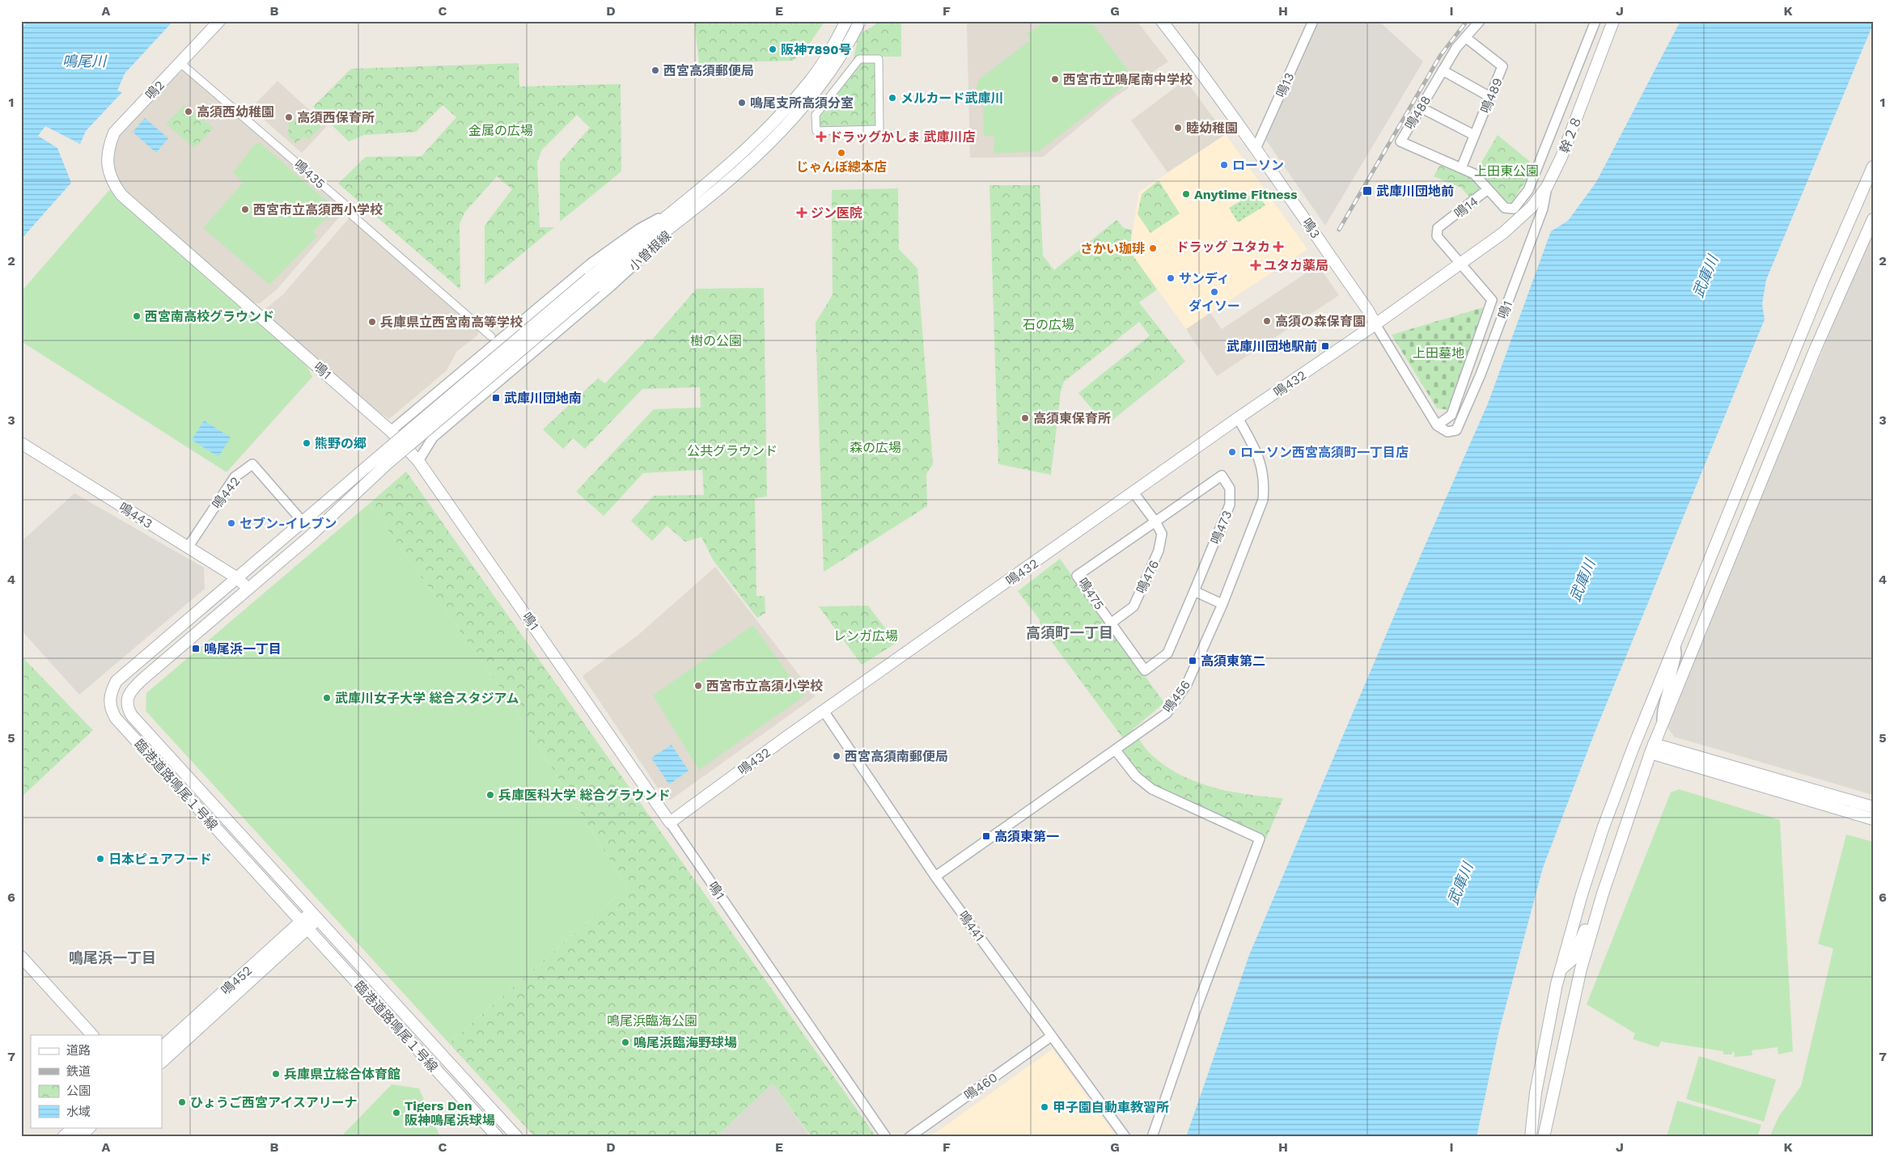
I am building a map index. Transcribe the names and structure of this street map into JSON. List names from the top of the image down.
{
  "streets": {
    "street": [
      "鳴13",
      "鳴2",
      "鳴489",
      "鳴488",
      "幹２８",
      "鳴435",
      "鳴14",
      "鳴3",
      "小曽根線",
      "鳴1",
      "鳴432",
      "鳴442",
      "鳴443",
      "鳴473",
      "鳴476",
      "鳴475",
      "鳴456",
      "臨港道路鳴尾１号線",
      "鳴441",
      "鳴452",
      "鳴460"
    ]
  },
  "crossings": [
    ["鳴13", "鳴3"],
    ["鳴2", "鳴435"],
    ["鳴2", "鳴1"],
    ["鳴489", "鳴488"],
    ["鳴488", "鳴14"],
    ["幹２８", "鳴14"],
    ["幹２８", "鳴1"],
    ["幹２８", "鳴432"],
    ["鳴14", "鳴3"],
    ["鳴14", "鳴1"],
    ["鳴14", "鳴432"],
    ["鳴3", "鳴1"],
    ["鳴3", "鳴432"],
    ["小曽根線", "鳴1"],
    ["鳴1", "鳴432"],
    ["鳴432", "鳴456"],
    ["鳴432", "鳴441"],
    ["鳴442", "鳴443"],
    ["鳴442", "臨港道路鳴尾１号線"],
    ["鳴443", "臨港道路鳴尾１号線"],
    ["鳴473", "鳴476"],
    ["鳴473", "鳴475"],
    ["鳴476", "鳴475"],
    ["鳴456", "鳴441"],
    ["臨港道路鳴尾１号線", "鳴452"],
    ["鳴441", "鳴460"]
  ],
  "districts": ["高須町一丁目", "鳴尾浜一丁目"],
  "water": ["鳴尾川", "武庫川"],
  "parks": [
    "金属の広場",
    "上田東公園",
    "石の広場",
    "樹の公園",
    "上田墓地",
    "森の広場",
    "公共グラウンド",
    "レンガ広場",
    "鳴尾浜臨海公園"
  ],
  "places": {
    "other": [
      "阪神7890号",
      "西宮高須郵便局",
      "西宮市立鳴尾南中学校",
      "メルカード武庫川",
      "鳴尾支所高須分室",
      "高須西幼稚園",
      "高須西保育所",
      "睦幼稚園",
      "じゃんぼ總本店",
      "ローソン",
      "Anytime Fitness",
      "西宮市立高須西小学校",
      "さかい珈琲",
      "サンディ",
      "ダイソー",
      "西宮南高校グラウンド",
      "高須の森保育園",
      "兵庫県立西宮南高等学校",
      "高須東保育所",
      "熊野の郷",
      "ローソン西宮高須町一丁目店",
      "セブン-イレブン",
      "西宮市立高須小学校",
      "武庫川女子大学 総合スタジアム",
      "西宮高須南郵便局",
      "兵庫医科大学 総合グラウンド",
      "日本ピュアフード",
      "鳴尾浜臨海野球場",
      "兵庫県立総合体育館",
      "ひょうご西宮アイスアリーナ",
      "甲子園自動車教習所",
      "Tigers Den 阪神鳴尾浜球場"
    ],
    "health": [
      "ドラッグかしま 武庫川店",
      "ジン医院",
      "ドラッグ ユタカ",
      "ユタカ薬局"
    ],
    "transit": [
      "武庫川団地前",
      "武庫川団地駅前",
      "武庫川団地南",
      "鳴尾浜一丁目",
      "高須東第二",
      "高須東第一"
    ]
  },
  "legend": [
    "道路",
    "鉄道",
    "公園",
    "水域"
  ],
  "grid": {
    "columns": [
      "A",
      "B",
      "C",
      "D",
      "E",
      "F",
      "G",
      "H",
      "I",
      "J",
      "K"
    ],
    "rows": [
      "1",
      "2",
      "3",
      "4",
      "5",
      "6",
      "7"
    ]
  }
}
